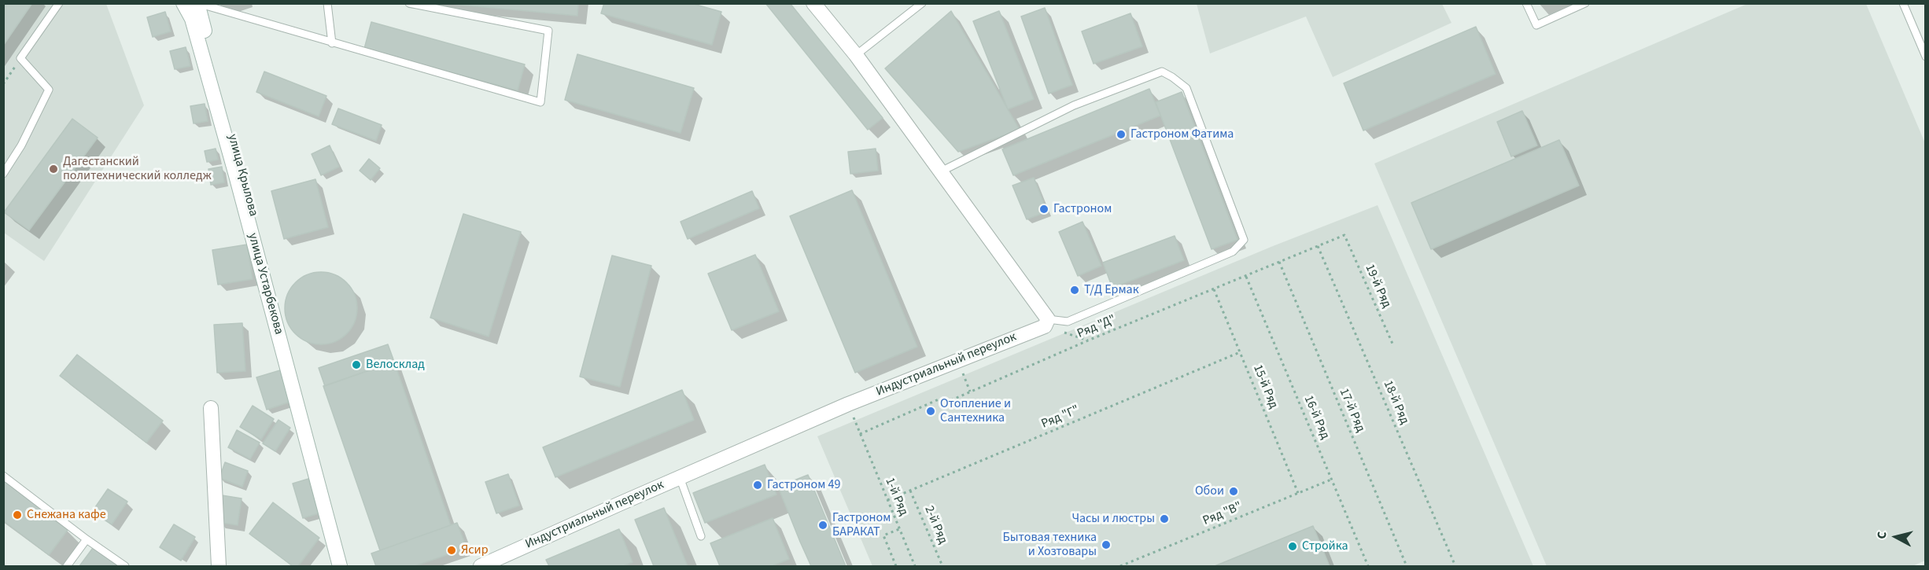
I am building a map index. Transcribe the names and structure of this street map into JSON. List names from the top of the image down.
{
  "streets": {
    "street": ["улица Крылова", "улица Устарбекова", "Индустриальный переулок"],
    "path": [
      "19-й Ряд",
      "Ряд \"Д\"",
      "15-й Ряд",
      "18-й Ряд",
      "17-й Ряд",
      "Ряд \"Г\"",
      "16-й Ряд",
      "1-й Ряд",
      "Ряд \"В\"",
      "2-й Ряд"
    ]
  },
  "crossings": [
    ["улица Крылова", "улица Устарбекова"],
    ["19-й Ряд", "Ряд \"Д\""],
    ["Ряд \"Д\"", "15-й Ряд"],
    ["Ряд \"Д\"", "18-й Ряд"],
    ["Ряд \"Д\"", "17-й Ряд"],
    ["Ряд \"Д\"", "16-й Ряд"],
    ["Ряд \"Д\"", "1-й Ряд"],
    ["Индустриальный переулок", "1-й Ряд"],
    ["15-й Ряд", "Ряд \"Г\""],
    ["15-й Ряд", "Ряд \"В\""],
    ["Ряд \"Г\"", "1-й Ряд"],
    ["Ряд \"Г\"", "2-й Ряд"],
    ["16-й Ряд", "Ряд \"В\""]
  ],
  "places": [
    "Гастроном Фатима",
    "Дагестанский политехнический колледж",
    "Гастроном",
    "Т/Д Ермак",
    "Велосклад",
    "Отопление и Сантехника",
    "Гастроном 49",
    "Обои",
    "Снежана кафе",
    "Часы и люстры",
    "Гастроном БАРАКАТ",
    "Бытовая техника и Хозтовары",
    "Стройка",
    "Ясир"
  ],
  "north": "left"
}
